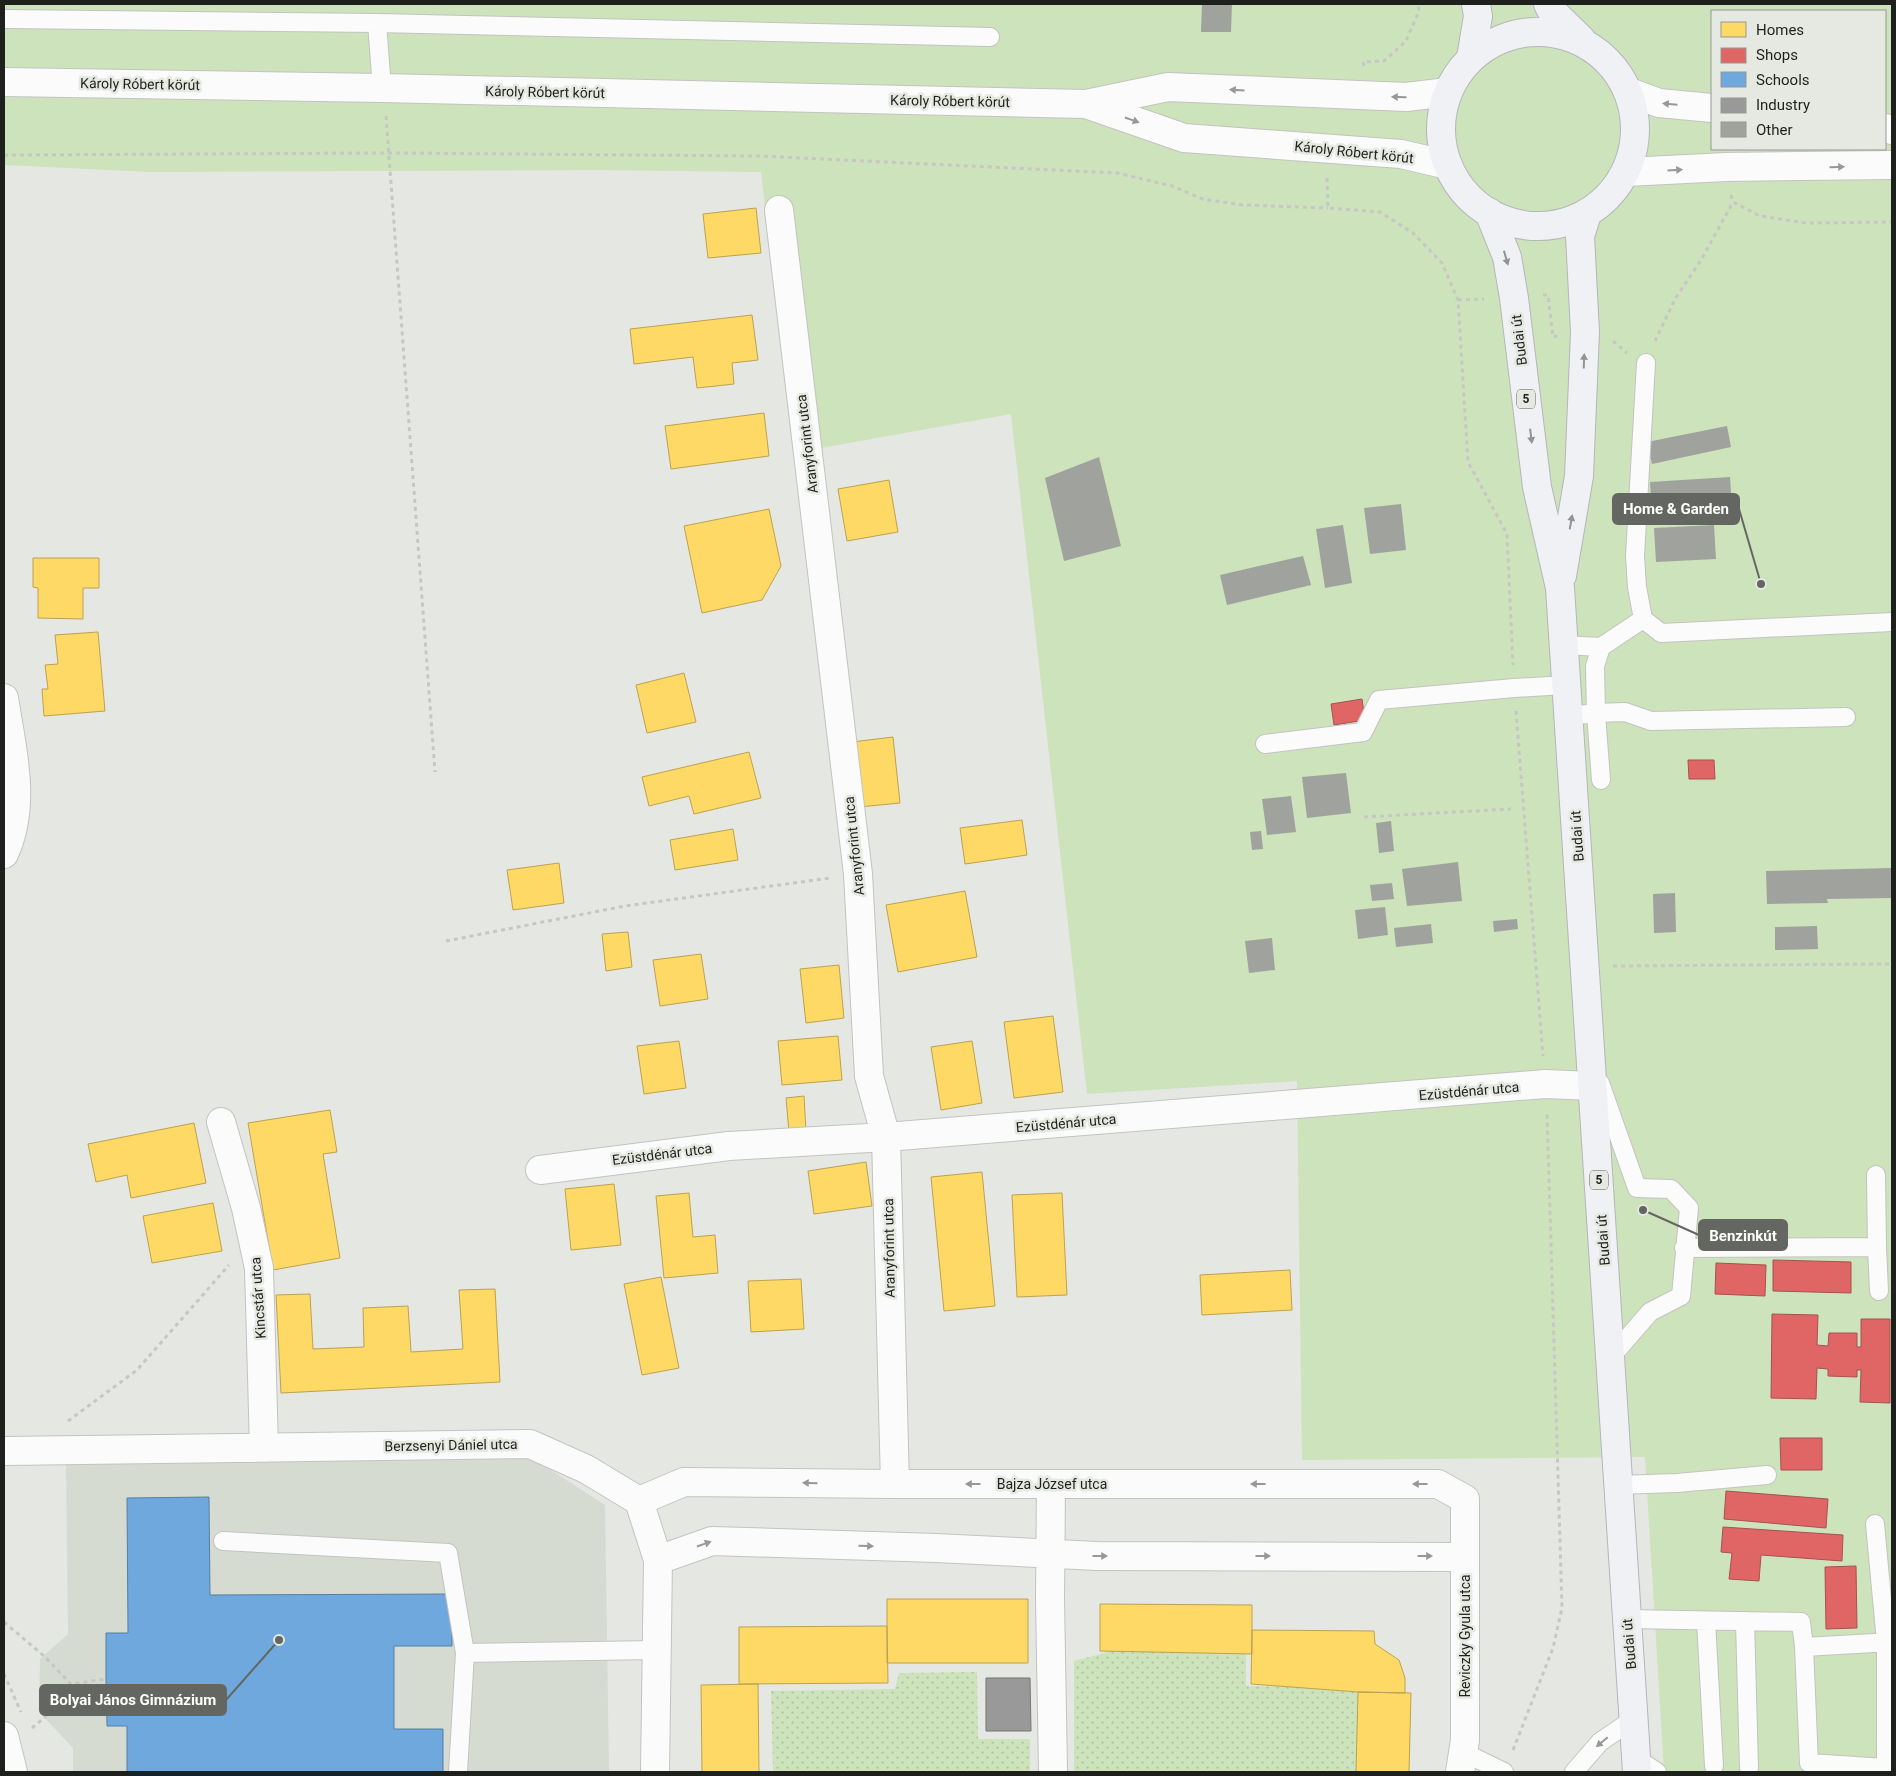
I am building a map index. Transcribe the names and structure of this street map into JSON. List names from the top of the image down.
{
  "streets": {
    "main road": ["Budai út", "5"],
    "street": [
      "Károly Róbert körút",
      "Aranyforint utca",
      "Ezüstdénár utca",
      "Kincstár utca",
      "Berzsenyi Dániel utca",
      "Bajza József utca",
      "Reviczky Gyula utca"
    ]
  },
  "crossings": [
    ["Budai út", "Ezüstdénár utca"],
    ["Aranyforint utca", "Ezüstdénár utca"],
    ["Aranyforint utca", "Bajza József utca"],
    ["Kincstár utca", "Berzsenyi Dániel utca"],
    ["Berzsenyi Dániel utca", "Bajza József utca"],
    ["Bajza József utca", "Reviczky Gyula utca"]
  ],
  "places": ["Home & Garden", "Benzinkút", "Bolyai János Gimnázium"],
  "legend": [
    "Homes",
    "Shops",
    "Schools",
    "Industry",
    "Other"
  ]
}
